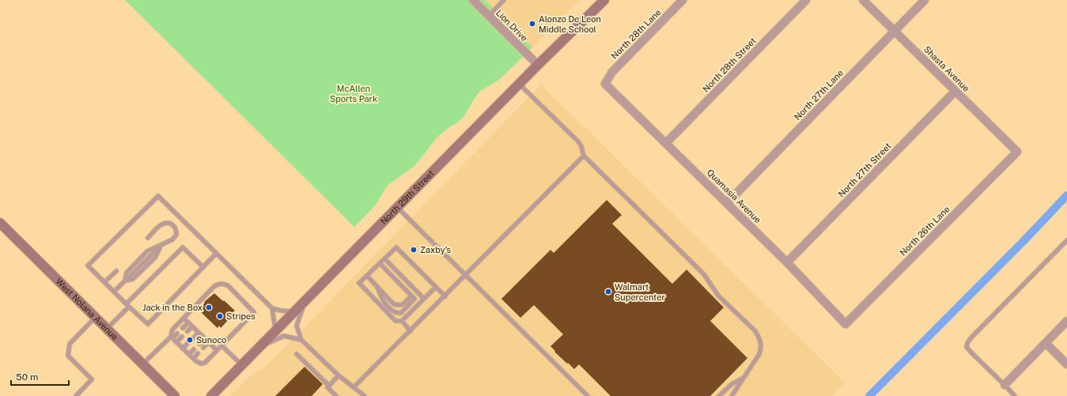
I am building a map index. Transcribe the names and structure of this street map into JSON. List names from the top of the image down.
{
  "streets": {
    "street": [
      "Lion Drive",
      "North 28th Lane",
      "North 28th Street",
      "Shasta Avenue",
      "North 27th Lane",
      "North 27th Street",
      "Quamasia Avenue",
      "North 29th Street",
      "North 26th Lane",
      "West Nolana Avenue"
    ]
  },
  "crossings": [
    ["Lion Drive", "North 29th Street"],
    ["North 28th Lane", "Quamasia Avenue"],
    ["North 28th Street", "Quamasia Avenue"],
    ["Shasta Avenue", "North 27th Lane"],
    ["Shasta Avenue", "North 27th Street"],
    ["Shasta Avenue", "North 26th Lane"],
    ["North 27th Lane", "Quamasia Avenue"],
    ["North 27th Street", "Quamasia Avenue"],
    ["Quamasia Avenue", "North 26th Lane"]
  ],
  "parks": ["McAllen Sports Park"],
  "places": [
    "Alonzo De Leon Middle School",
    "Zaxby's",
    "Walmart Supercenter",
    "Jack in the Box",
    "Stripes",
    "Sunoco"
  ],
  "scale_bar": "50 m"
}
